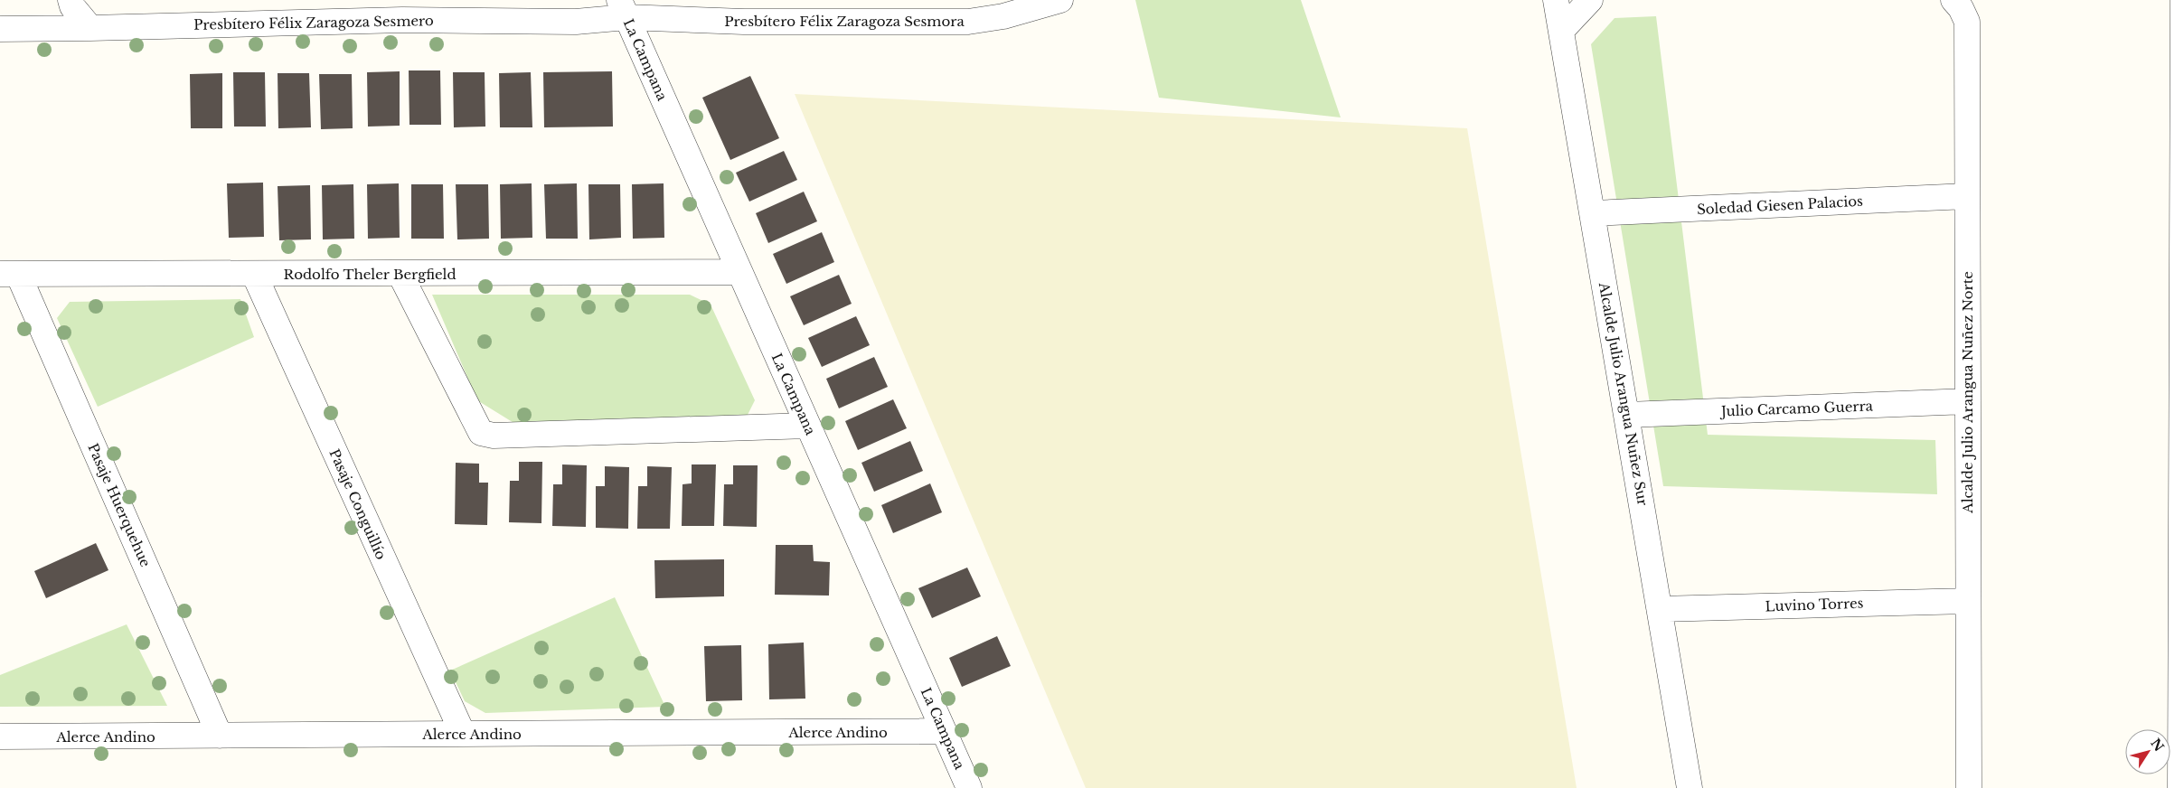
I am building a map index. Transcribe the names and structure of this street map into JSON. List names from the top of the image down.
{
  "streets": {
    "street": [
      "Presbítero Félix Zaragoza Sesmora",
      "Presbítero Félix Zaragoza Sesmero",
      "La Campana",
      "Soledad Giesen Palacios",
      "Rodolfo Theler Bergfield",
      "Alcalde Julio Arangua Nuñez Norte",
      "Alcalde Julio Arangua Nuñez Sur",
      "Julio Carcamo Guerra",
      "Pasaje Conguillío",
      "Pasaje Huerquehue",
      "Luvino Torres",
      "Alerce Andino"
    ]
  },
  "crossings": [
    ["Presbítero Félix Zaragoza Sesmora", "Presbítero Félix Zaragoza Sesmero"],
    ["Presbítero Félix Zaragoza Sesmora", "La Campana"],
    ["Presbítero Félix Zaragoza Sesmero", "La Campana"],
    ["La Campana", "Rodolfo Theler Bergfield"],
    ["La Campana", "Alerce Andino"],
    ["Soledad Giesen Palacios", "Alcalde Julio Arangua Nuñez Norte"],
    ["Soledad Giesen Palacios", "Alcalde Julio Arangua Nuñez Sur"],
    ["Rodolfo Theler Bergfield", "Pasaje Conguillío"],
    ["Rodolfo Theler Bergfield", "Pasaje Huerquehue"],
    ["Alcalde Julio Arangua Nuñez Norte", "Julio Carcamo Guerra"],
    ["Alcalde Julio Arangua Nuñez Norte", "Luvino Torres"],
    ["Alcalde Julio Arangua Nuñez Sur", "Julio Carcamo Guerra"],
    ["Alcalde Julio Arangua Nuñez Sur", "Luvino Torres"],
    ["Pasaje Conguillío", "Alerce Andino"],
    ["Pasaje Huerquehue", "Alerce Andino"]
  ],
  "north": "top right"
}
